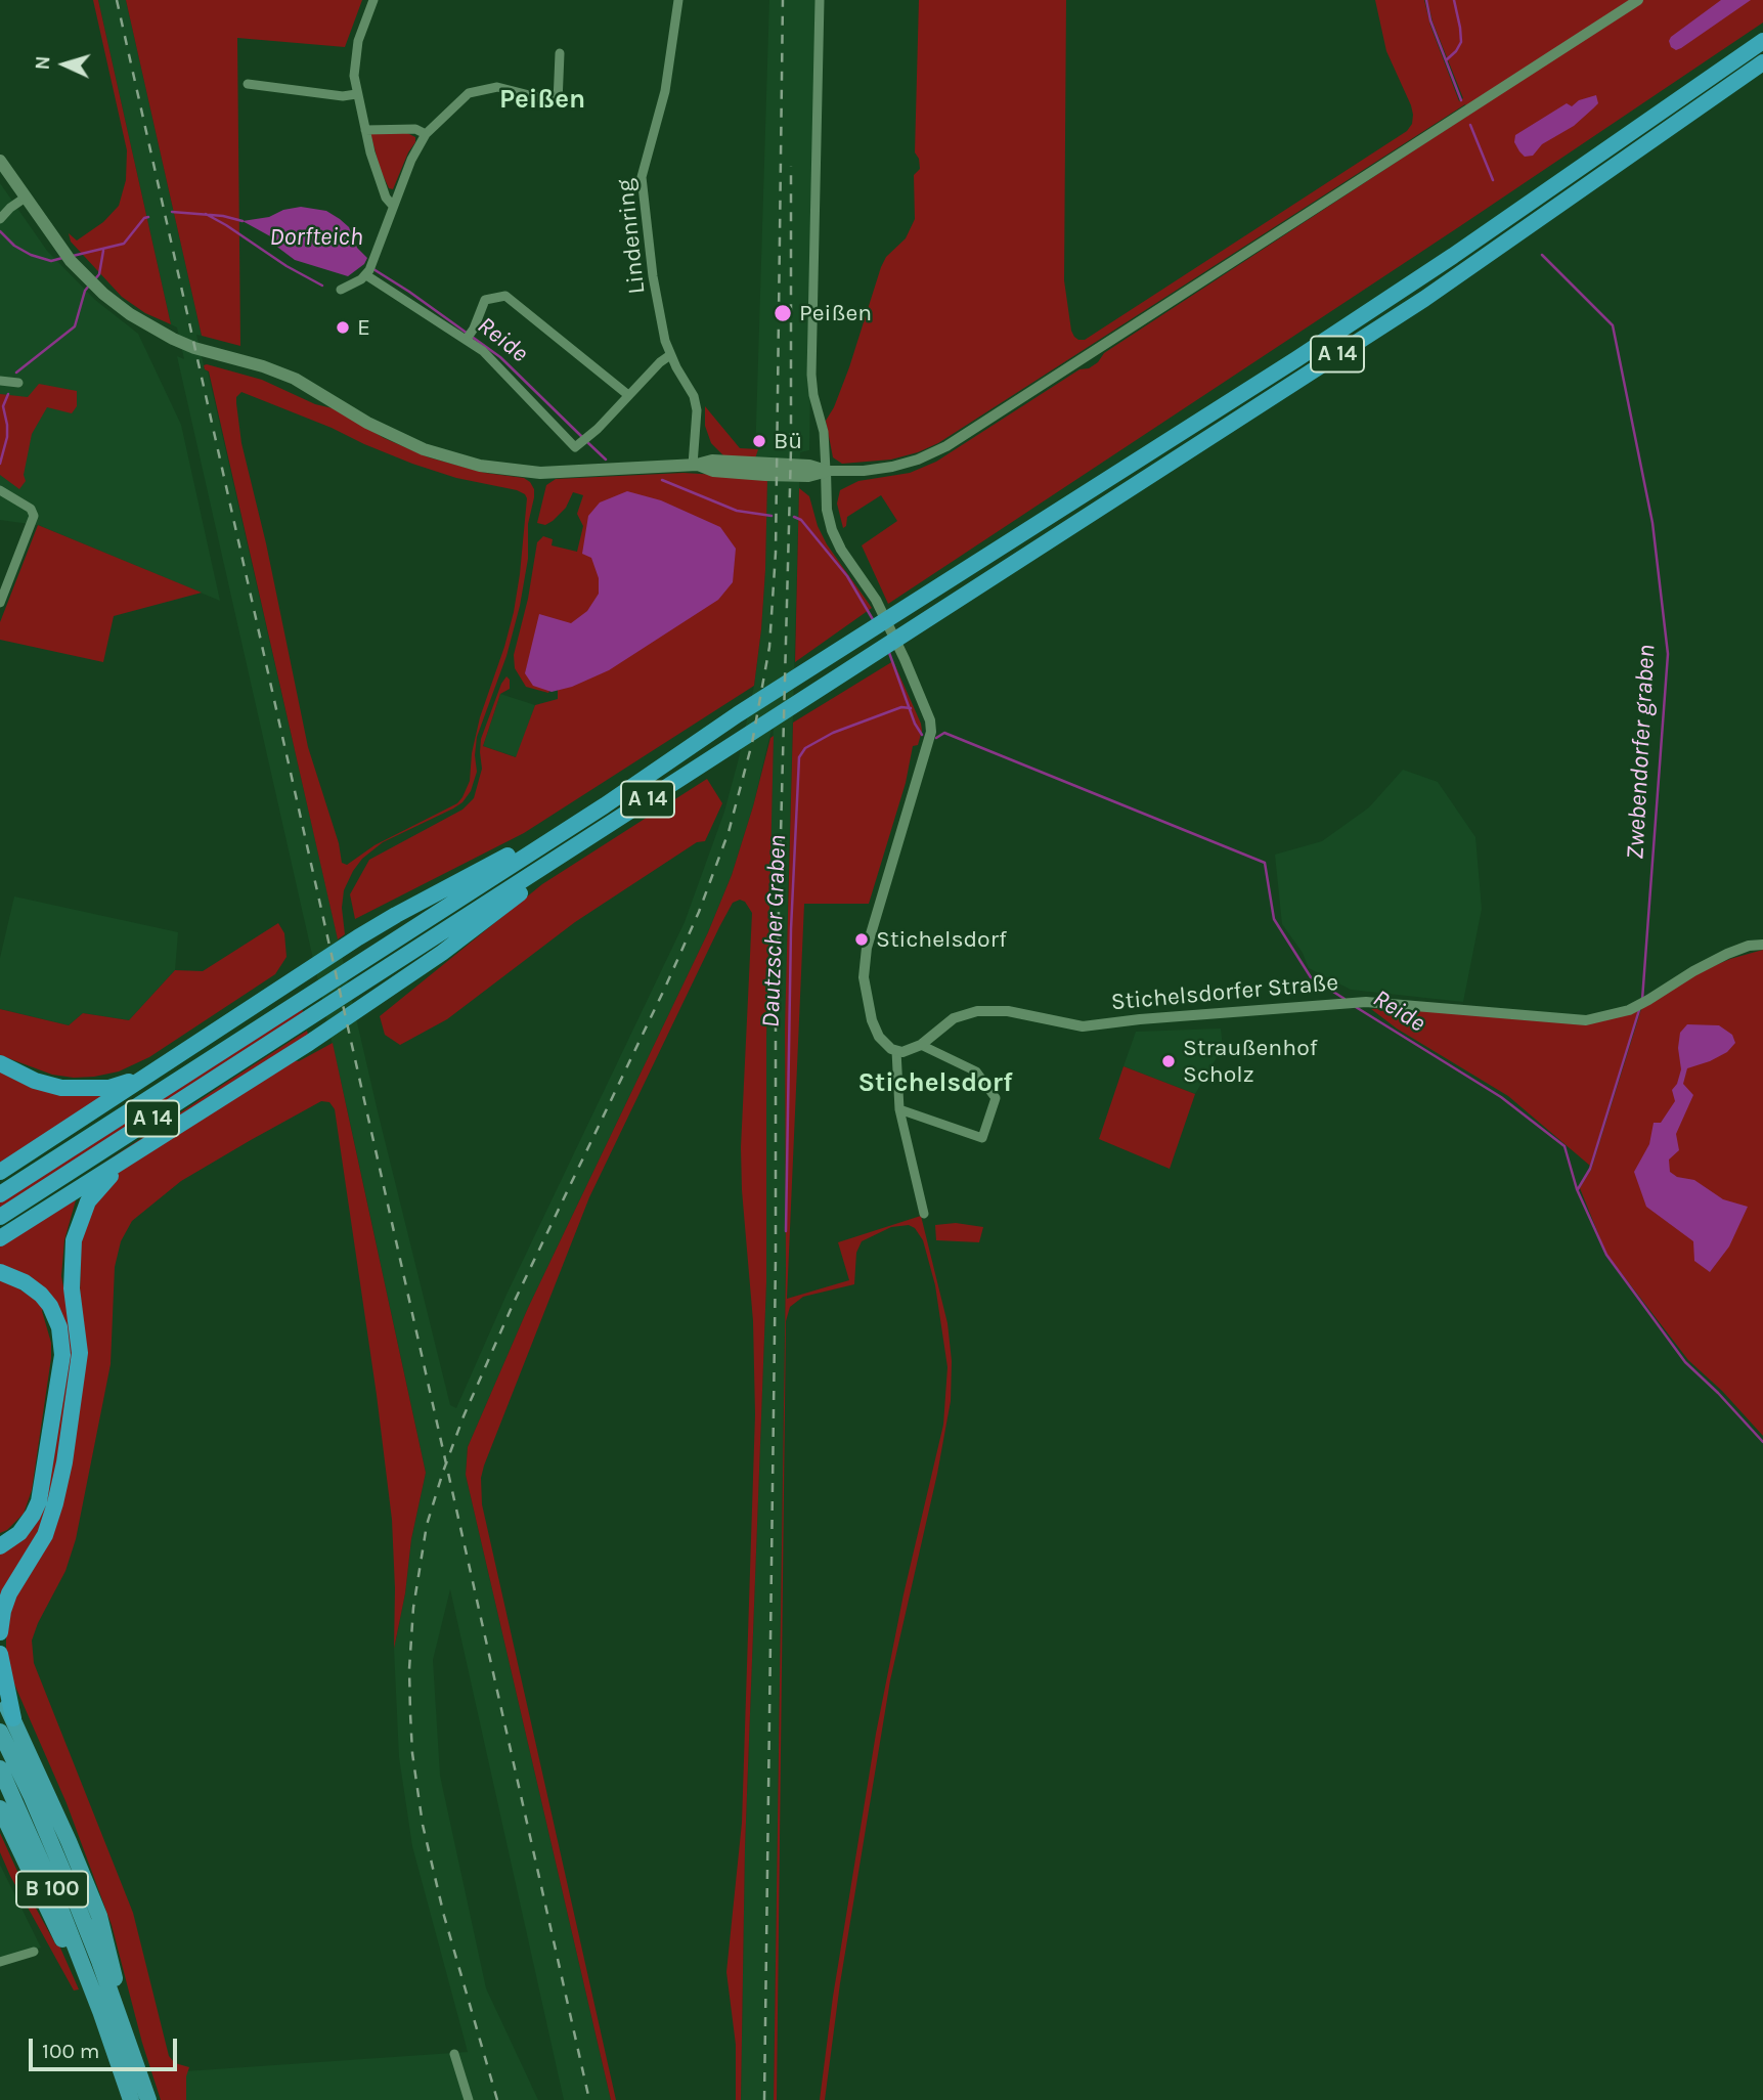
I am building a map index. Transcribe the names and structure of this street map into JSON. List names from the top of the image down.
{
  "streets": {
    "highway": ["A 14", "B 100"],
    "street": ["Lindenring", "Stichelsdorfer Straße"]
  },
  "districts": ["Peißen", "Stichelsdorf"],
  "water": [
    "Dorfteich",
    "Reide",
    "Zwebendorfer graben",
    "Dautzscher Graben"
  ],
  "places": [
    "Peißen",
    "E",
    "Bü",
    "Stichelsdorf",
    "Straußenhof Scholz"
  ],
  "scale_bar": "100 m",
  "north": "left"
}
